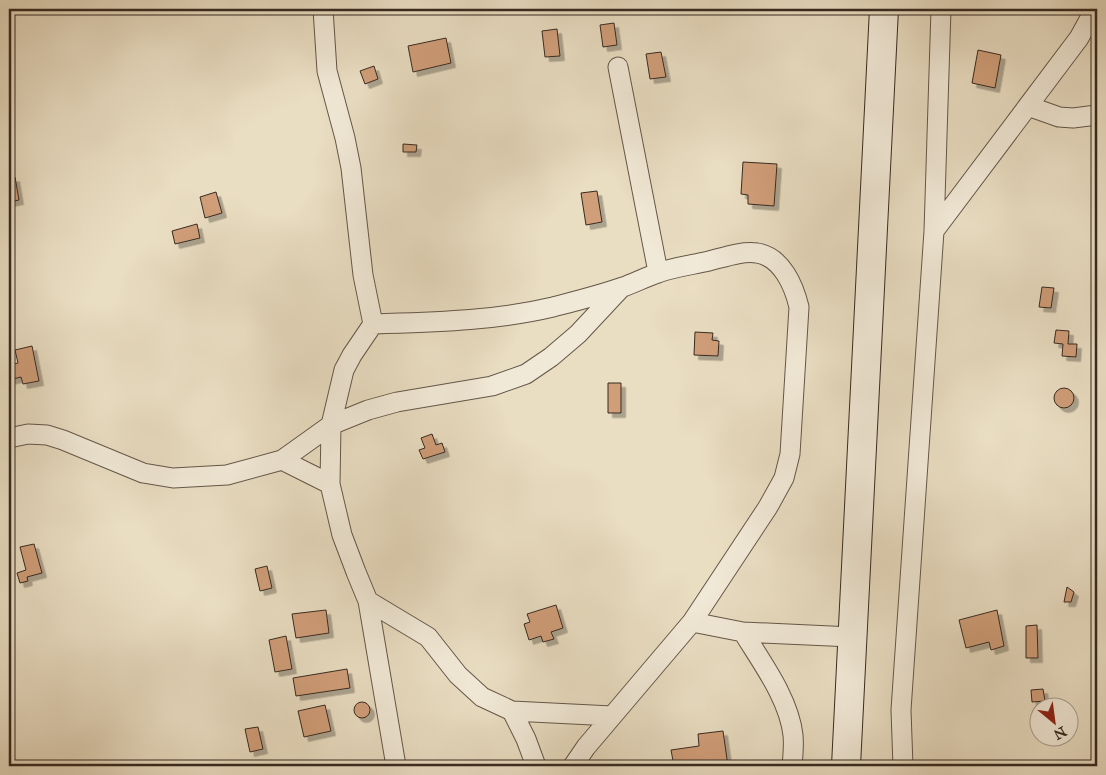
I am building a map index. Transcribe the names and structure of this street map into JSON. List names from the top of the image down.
{
  "north": "bottom right"
}
